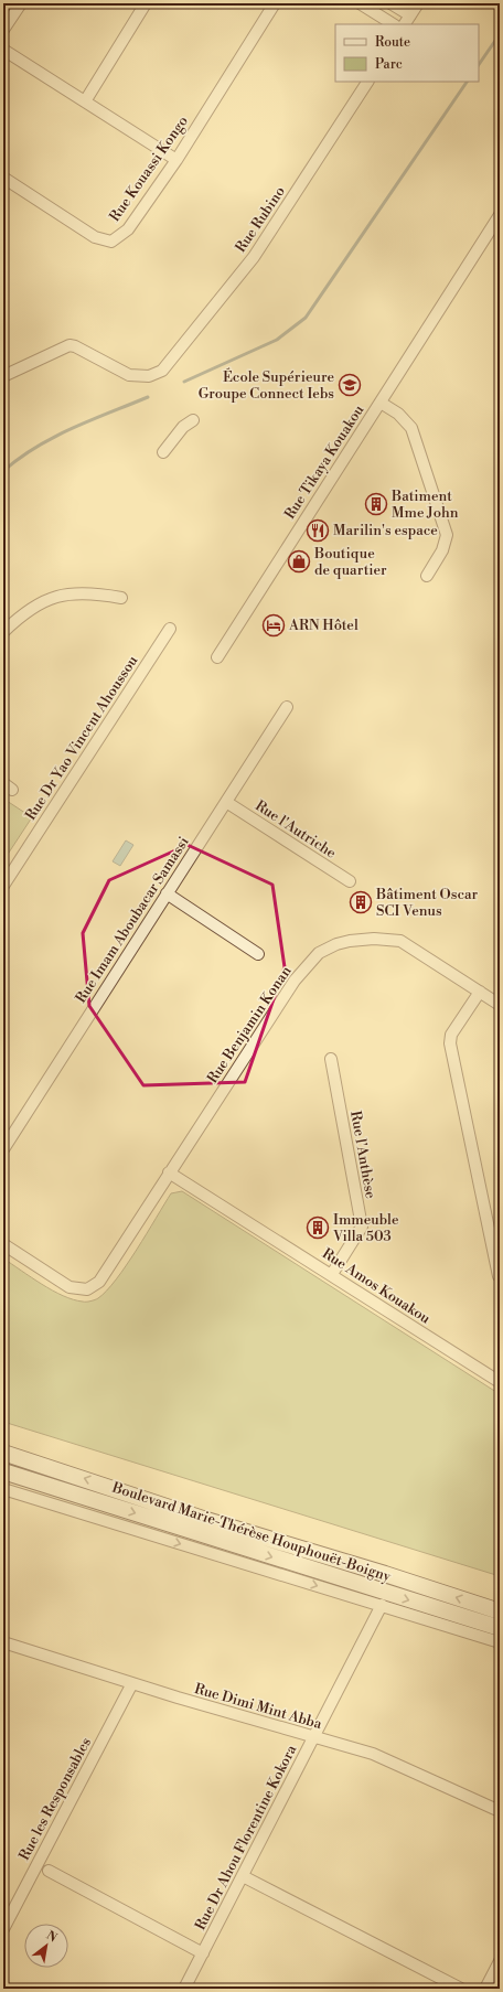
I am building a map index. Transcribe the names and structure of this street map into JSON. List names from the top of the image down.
{
  "streets": {
    "main road": ["Boulevard Marie-Thérèse Houphouët-Boigny"],
    "street": [
      "Rue Kouassi Kongo",
      "Rue Rubino",
      "Rue Tikaya Kouakou",
      "Rue Dr Yao Vincent Ahoussou",
      "Rue l'Autriche",
      "Rue Imam Aboubacar Samassi",
      "Rue Benjamin Konan",
      "Rue l'Anthèse",
      "Rue Amos Kouakou",
      "Rue Dimi Mint Abba",
      "Rue les Responsables",
      "Rue Dr Ahou Florentine Kokora"
    ]
  },
  "crossings": [
    ["Rue l'Autriche", "Rue Imam Aboubacar Samassi"],
    ["Rue Benjamin Konan", "Rue Amos Kouakou"],
    ["Rue l'Anthèse", "Rue Amos Kouakou"],
    ["Rue Dimi Mint Abba", "Rue les Responsables"],
    ["Rue Dimi Mint Abba", "Rue Dr Ahou Florentine Kokora"]
  ],
  "places": {
    "school or university": ["École Supérieure Groupe Connect Iebs"],
    "building": ["Batiment Mme John", "Bâtiment Oscar SCI Venus", "Immeuble Villa 503"],
    "restaurant": ["Marilin's espace"],
    "shop": ["Boutique de quartier"],
    "hotel": ["ARN Hôtel"]
  },
  "legend": ["Route", "Parc"],
  "north": "top right"
}
